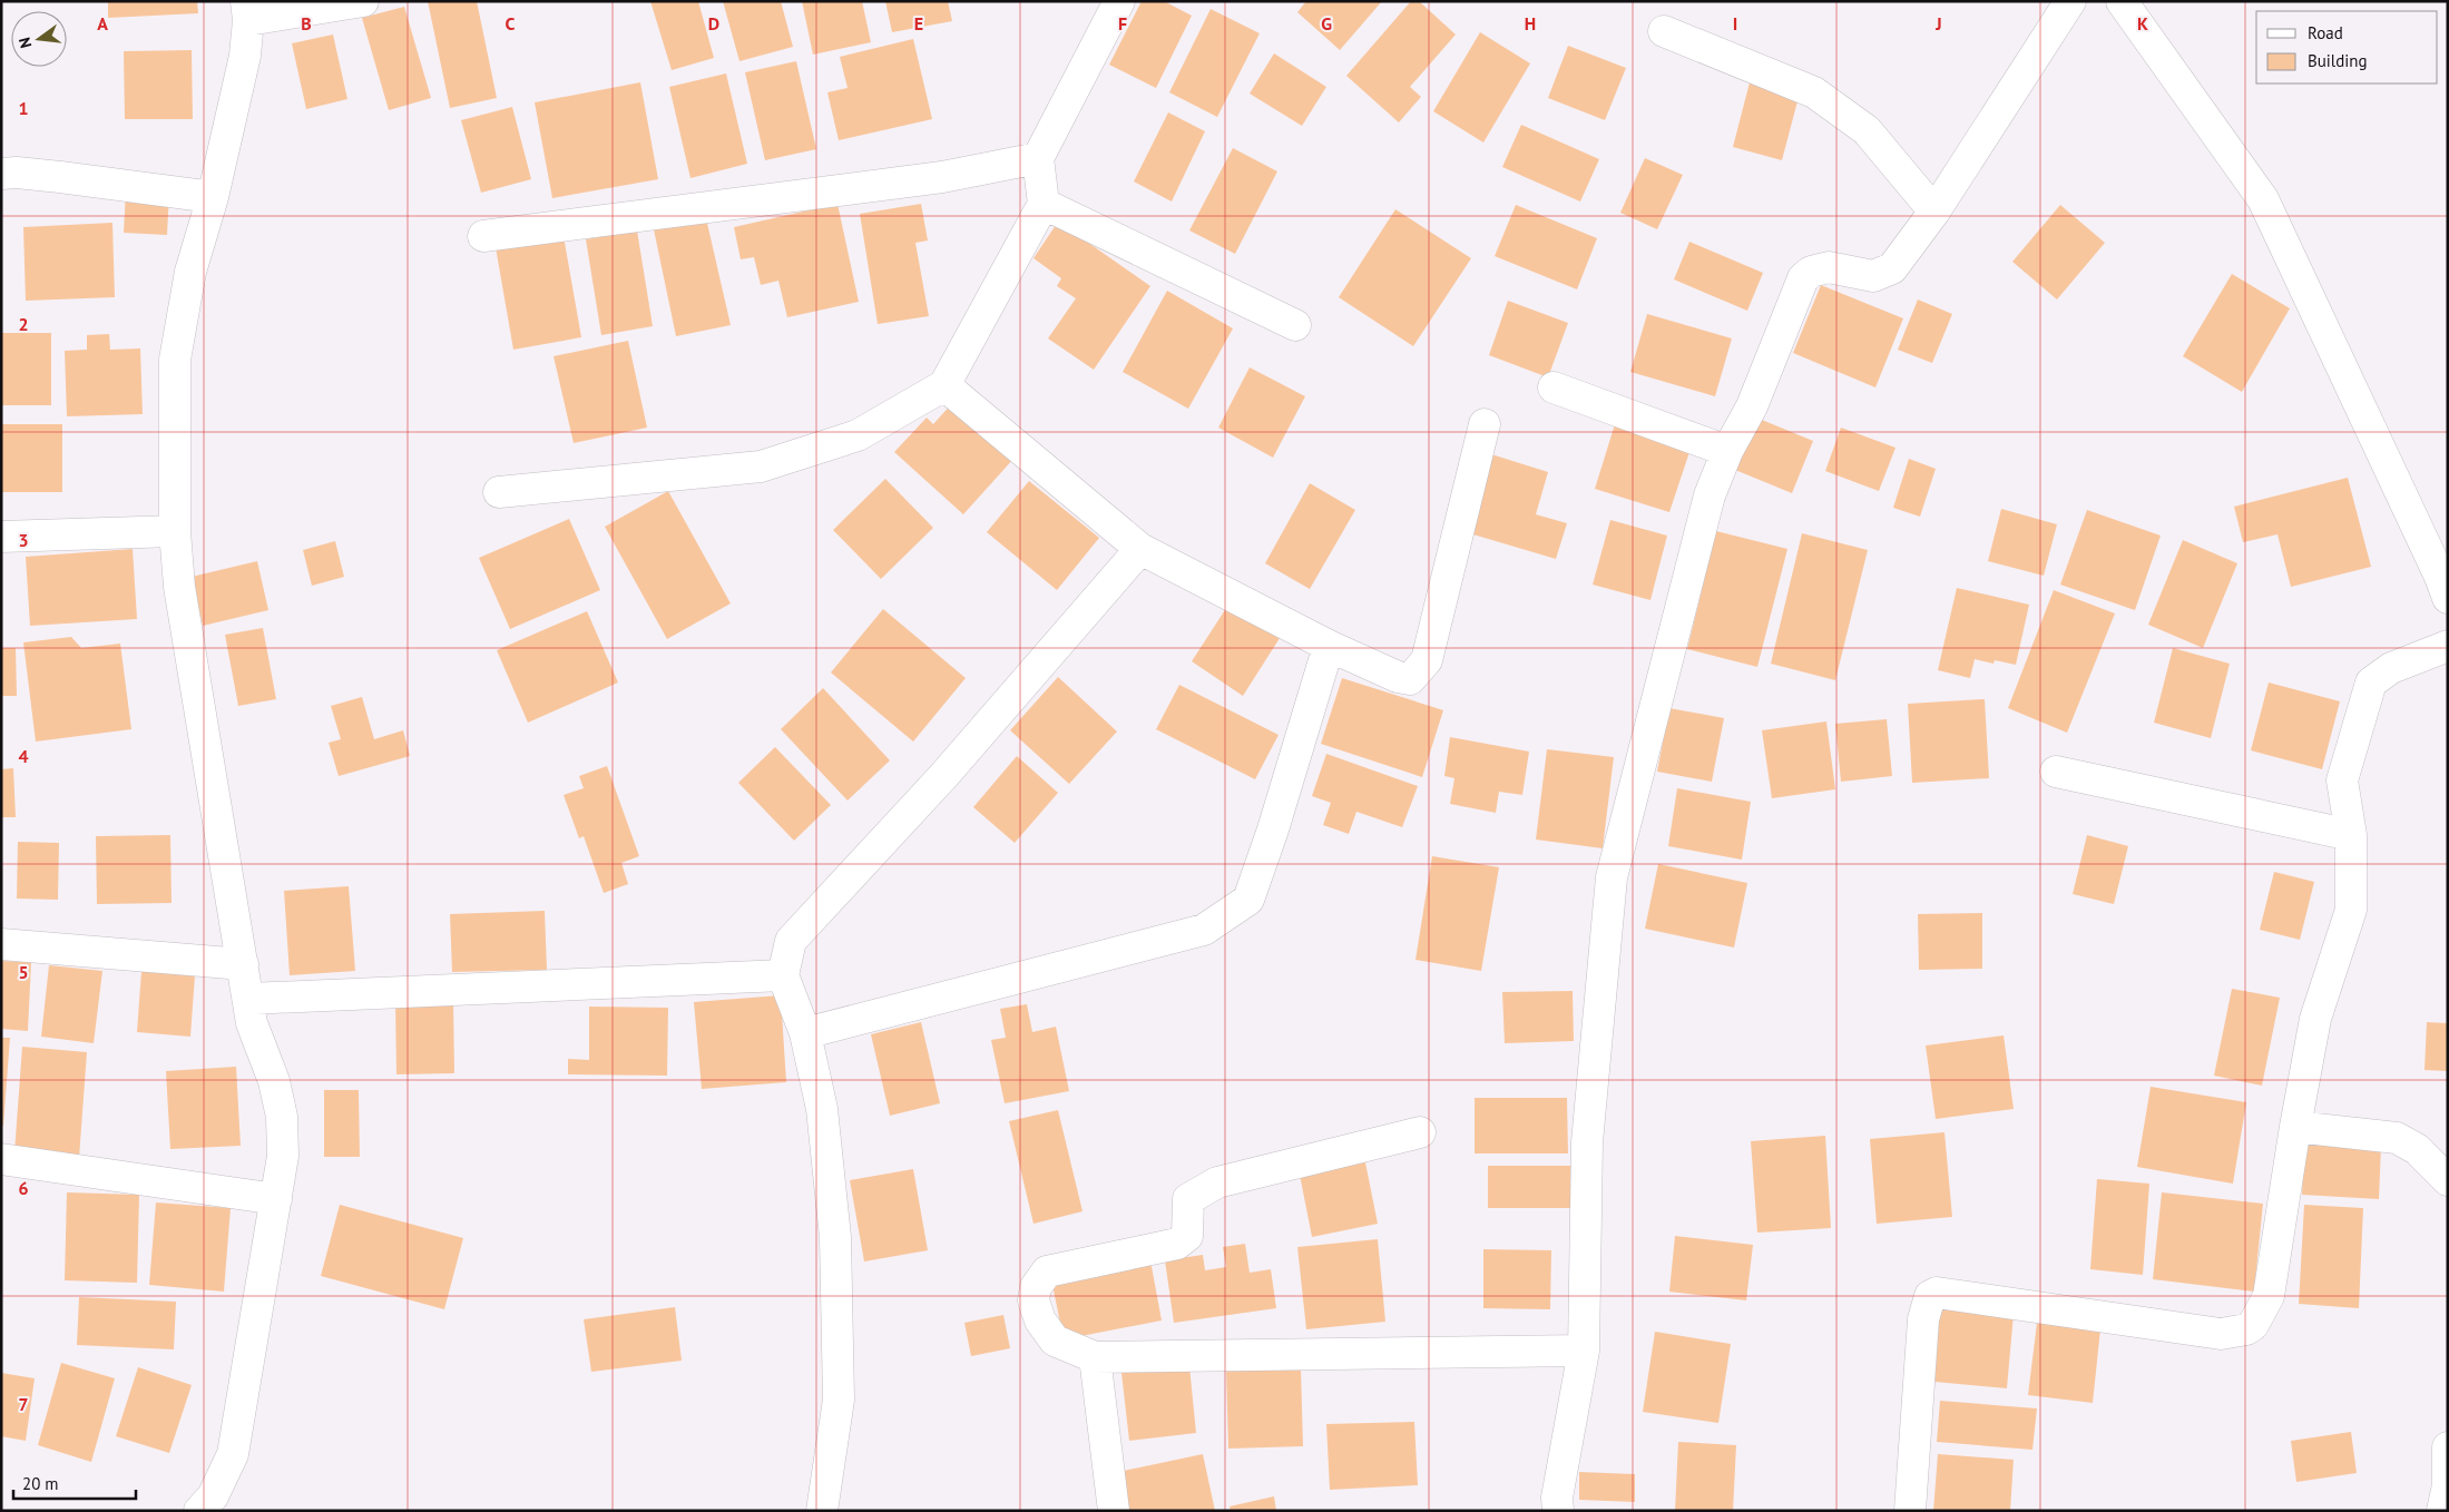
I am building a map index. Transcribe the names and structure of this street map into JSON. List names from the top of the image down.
{
  "legend": ["Road", "Building"],
  "scale_bar": "20 m",
  "north": "left",
  "grid": {
    "columns": [
      "A",
      "B",
      "C",
      "D",
      "E",
      "F",
      "G",
      "H",
      "I",
      "J",
      "K"
    ],
    "rows": [
      "1",
      "2",
      "3",
      "4",
      "5",
      "6",
      "7"
    ]
  }
}
